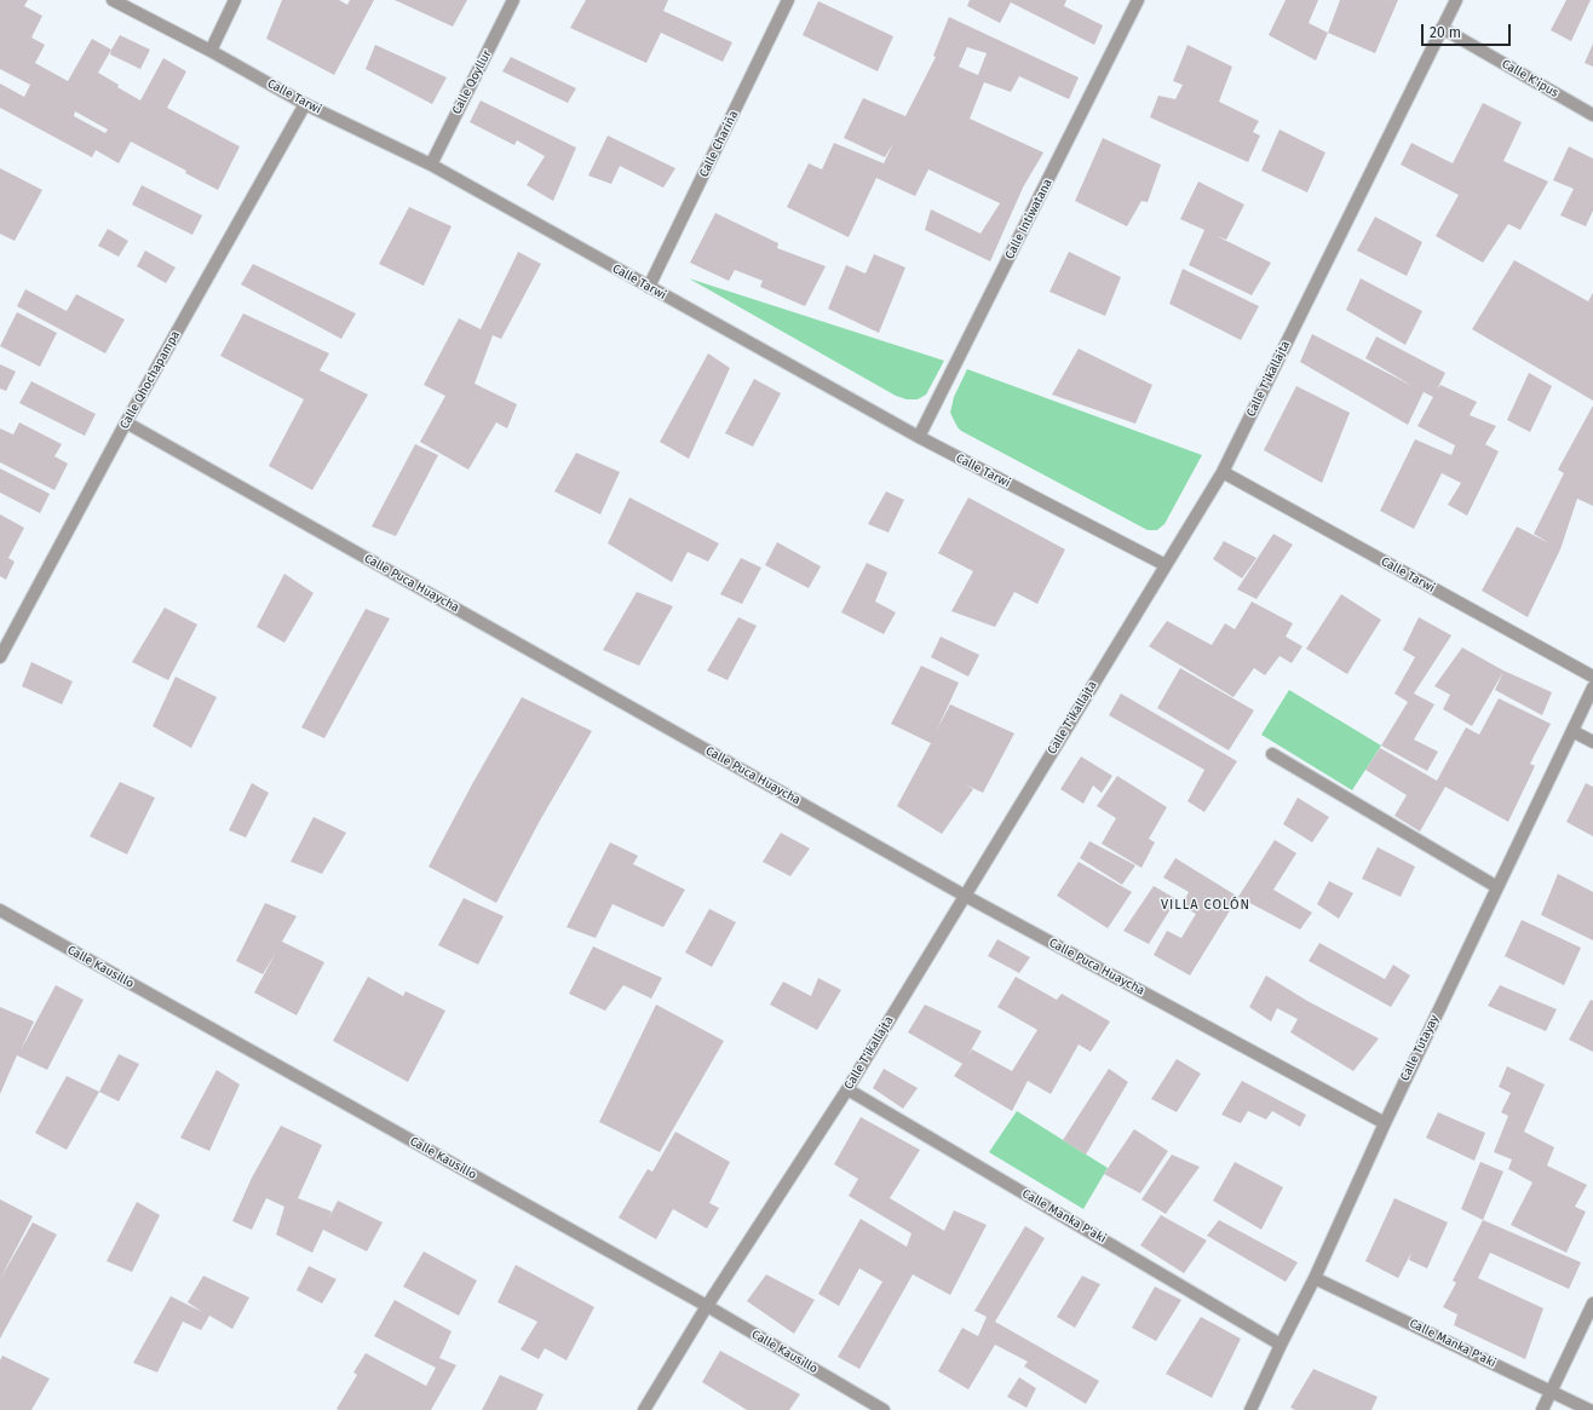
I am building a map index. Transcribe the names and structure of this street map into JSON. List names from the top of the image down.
{
  "streets": {
    "street": [
      "Calle K'ipus",
      "Calle Qoyllur",
      "Calle Tarwi",
      "Calle Chariña",
      "Calle Intiwatana",
      "Calle T'ikallajta",
      "Calle Qhochapampa",
      "Calle Puca Huaycha",
      "Calle Kausillo",
      "Calle Tutayay",
      "Calle Manka P'aki"
    ]
  },
  "crossings": [
    ["Calle K'ipus", "Calle T'ikallajta"],
    ["Calle Qoyllur", "Calle Tarwi"],
    ["Calle Tarwi", "Calle Chariña"],
    ["Calle Tarwi", "Calle Intiwatana"],
    ["Calle Tarwi", "Calle T'ikallajta"],
    ["Calle Tarwi", "Calle Qhochapampa"],
    ["Calle T'ikallajta", "Calle Puca Huaycha"],
    ["Calle T'ikallajta", "Calle Kausillo"],
    ["Calle T'ikallajta", "Calle Manka P'aki"],
    ["Calle Qhochapampa", "Calle Puca Huaycha"],
    ["Calle Puca Huaycha", "Calle Tutayay"],
    ["Calle Tutayay", "Calle Manka P'aki"]
  ],
  "districts": ["VILLA COLÓN"],
  "scale_bar": "20 m"
}
